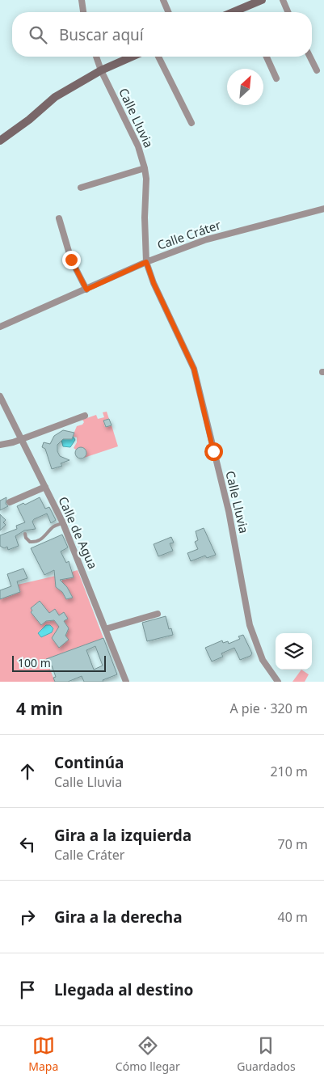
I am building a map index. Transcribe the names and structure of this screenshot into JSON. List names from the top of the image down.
{
  "streets": {
    "street": ["Calle Lluvia", "Calle Cráter", "Calle de Agua"]
  },
  "crossings": [
    ["Calle Lluvia", "Calle Cráter"]
  ],
  "scale_bar": "100 m",
  "north": "top right",
  "page": {
    "search": "Buscar aquí",
    "scale": "100 m",
    "heading": ["4 min", "A pie · 320 m"],
    "list": [
      ["Continúa", "Calle Lluvia", "210 m"],
      ["Gira a la izquierda", "Calle Cráter", "70 m"],
      ["Gira a la derecha", "40 m"],
      "Llegada al destino"
    ],
    "nav": ["Mapa", "Cómo llegar", "Guardados"]
  }
}
